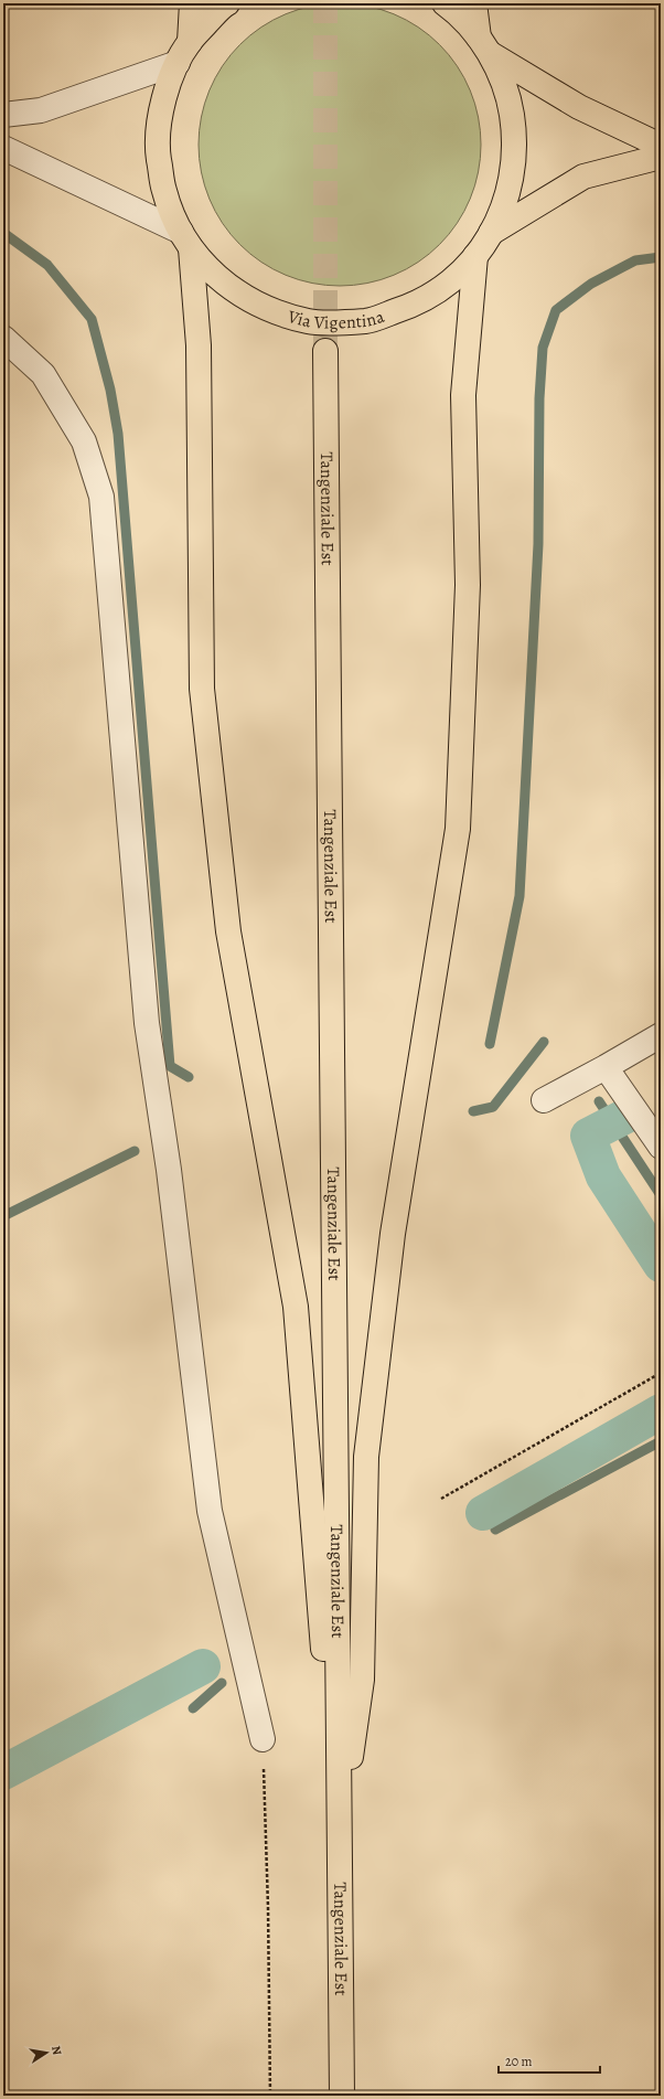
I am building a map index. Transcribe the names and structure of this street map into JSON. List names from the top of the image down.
{
  "streets": {
    "main road": ["Via Vigentina", "Tangenziale Est"]
  },
  "scale_bar": "20 m",
  "north": "right"
}
